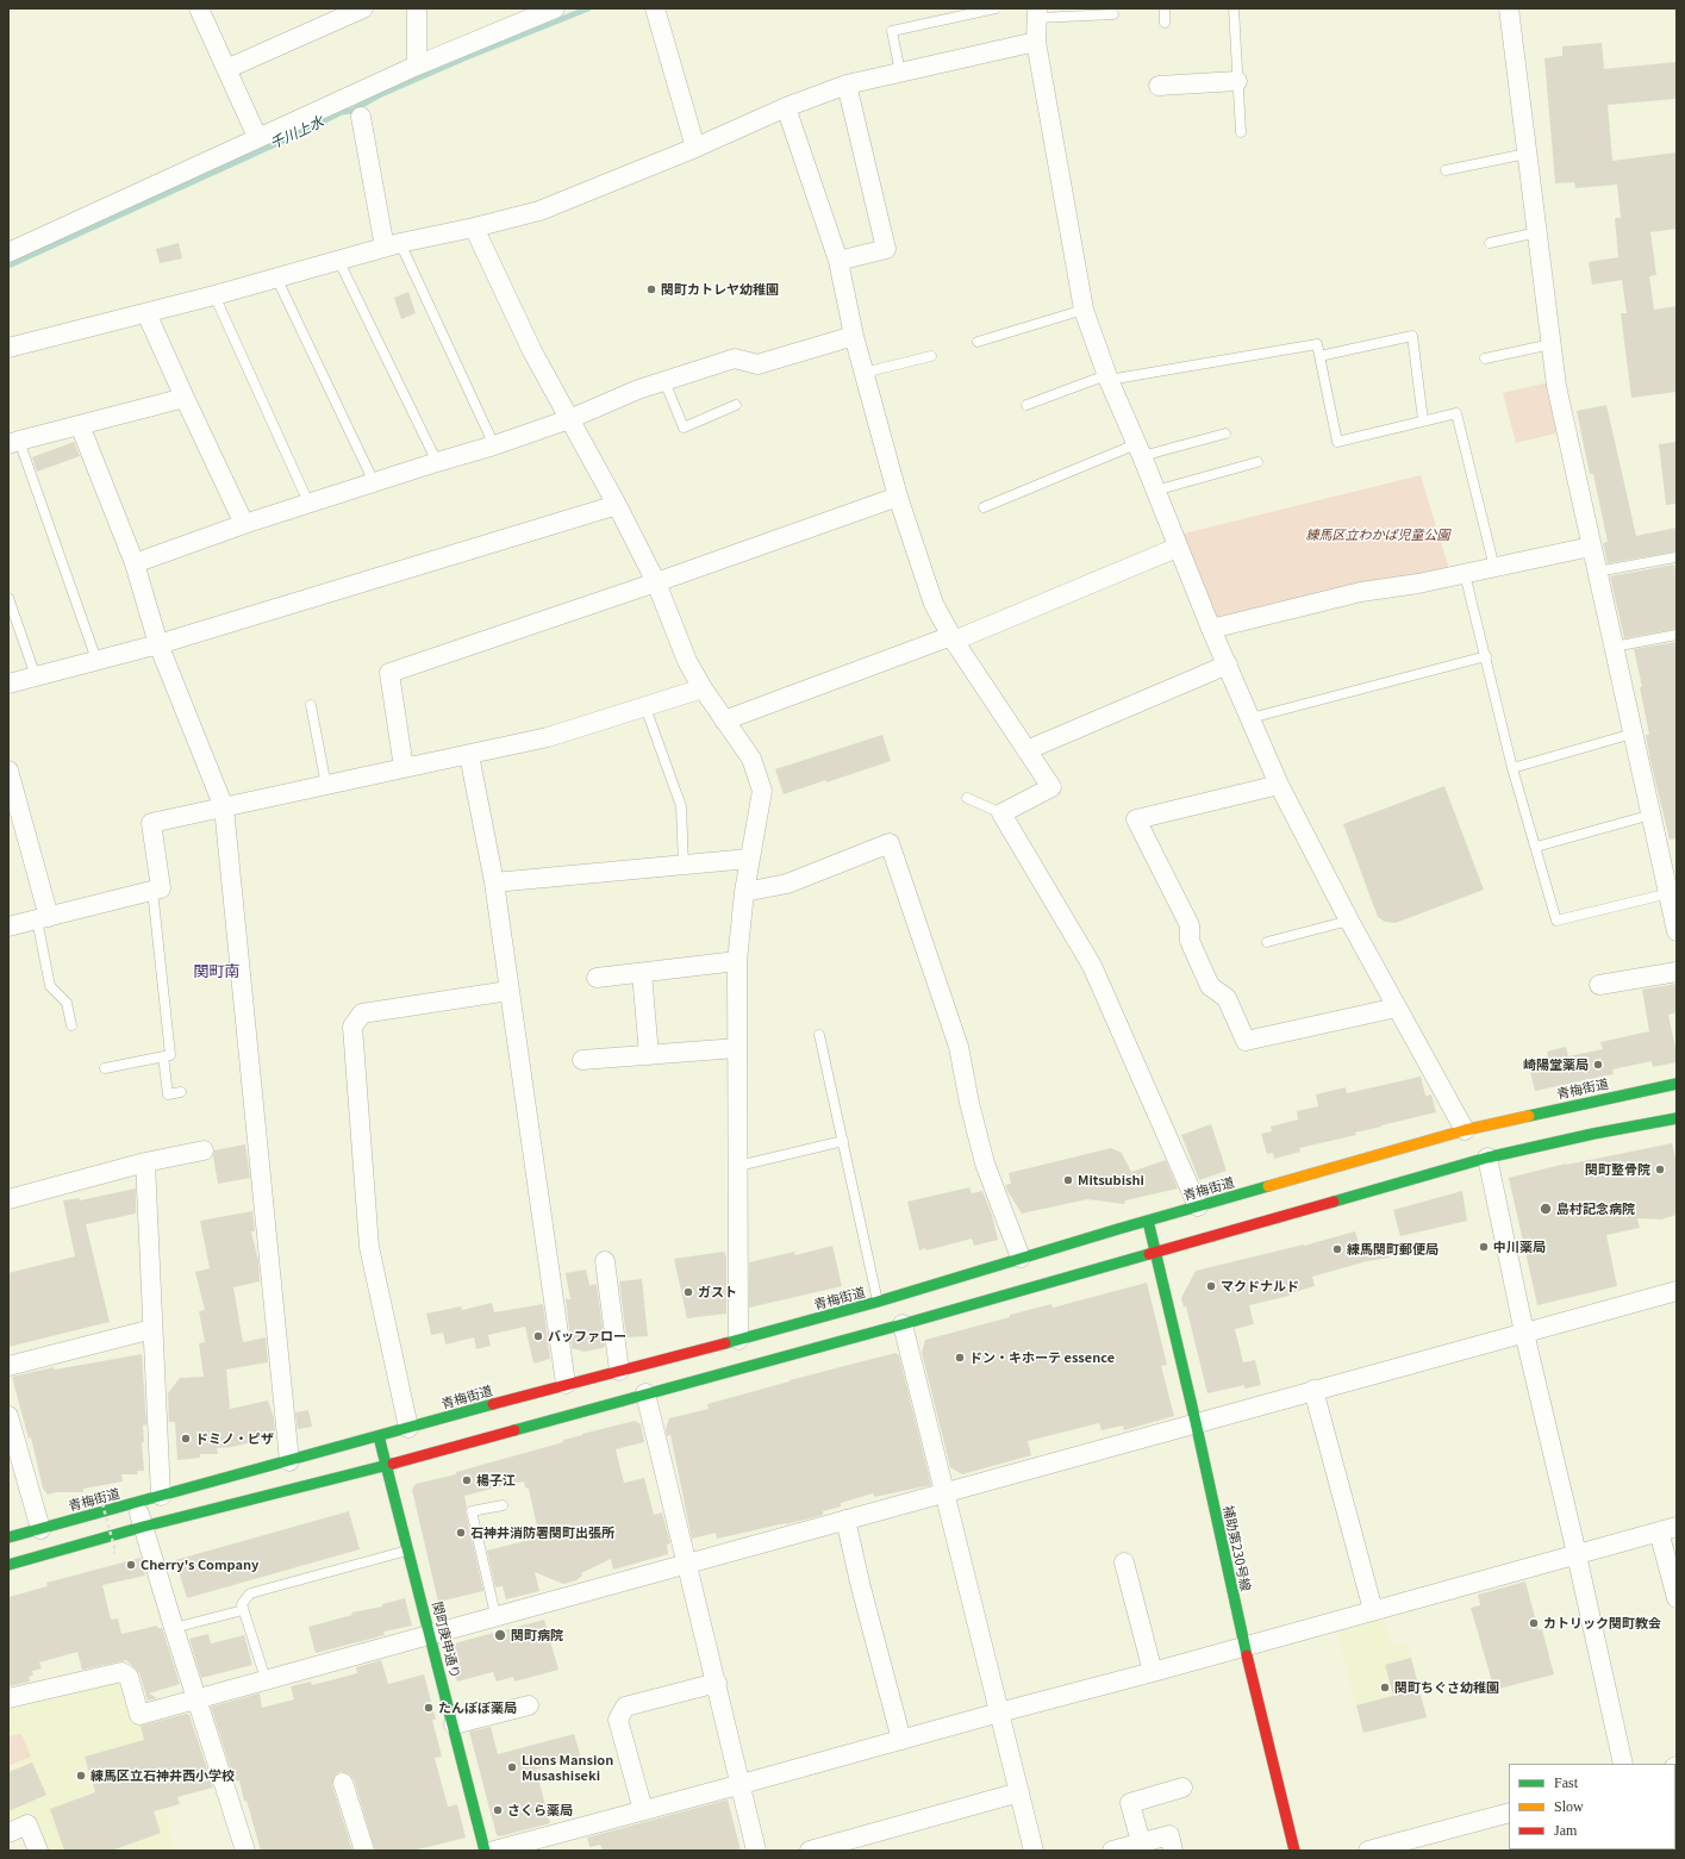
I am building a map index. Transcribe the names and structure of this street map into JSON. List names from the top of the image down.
{
  "streets": {
    "main road": ["青梅街道", "補助第230号線", "関町庚申通り"]
  },
  "crossings": [
    ["青梅街道", "補助第230号線"],
    ["青梅街道", "関町庚申通り"]
  ],
  "districts": ["関町南"],
  "water": ["千川上水"],
  "parks": ["練馬区立わかば児童公園"],
  "places": [
    "関町カトレヤ幼稚園",
    "崎陽堂薬局",
    "関町整骨院",
    "Mitsubishi",
    "島村記念病院",
    "中川薬局",
    "練馬関町郵便局",
    "マクドナルド",
    "ガスト",
    "バッファロー",
    "ドン・キホーテ essence",
    "ドミノ・ピザ",
    "楊子江",
    "石神井消防署関町出張所",
    "Cherry's Company",
    "カトリック関町教会",
    "関町病院",
    "関町ちぐさ幼稚園",
    "たんぽぽ薬局",
    "Lions Mansion Musashiseki",
    "練馬区立石神井西小学校",
    "さくら薬局"
  ],
  "legend": ["Fast", "Slow", "Jam"]
}
